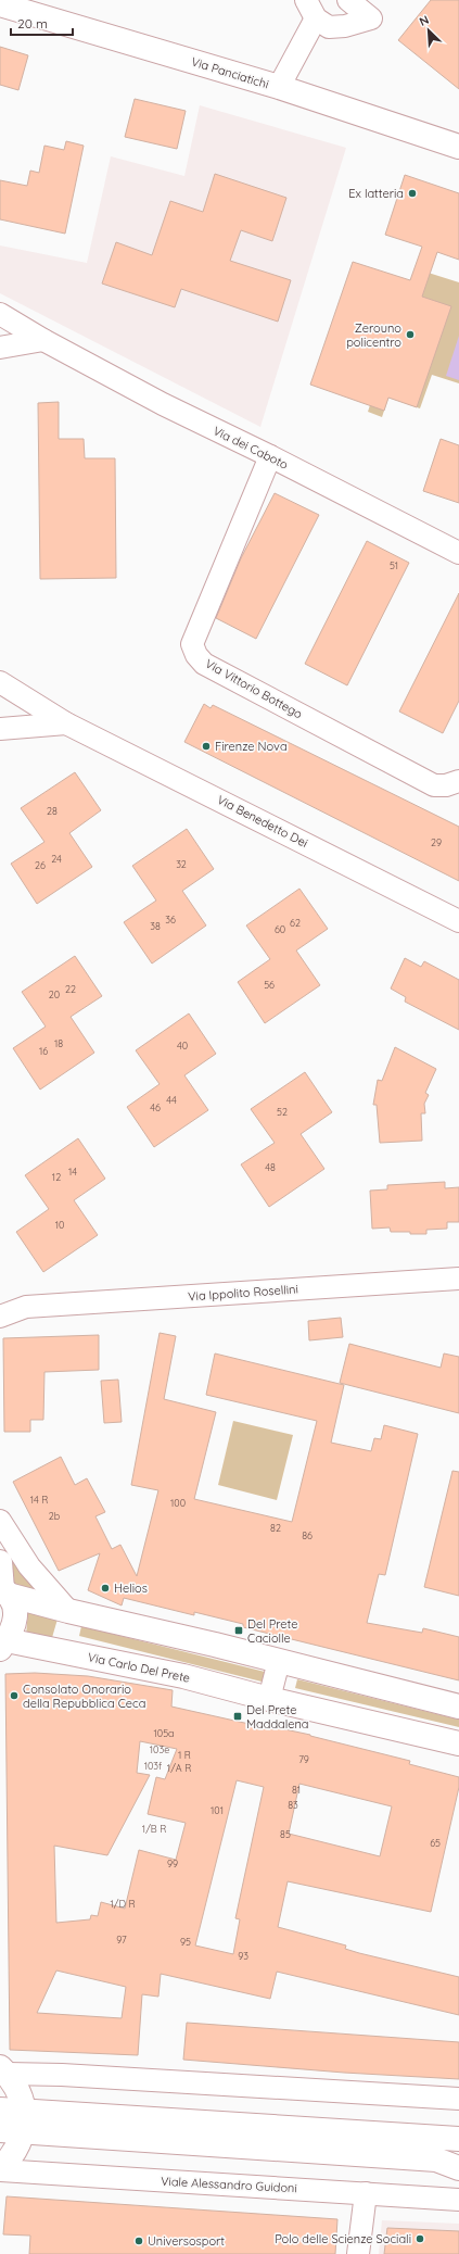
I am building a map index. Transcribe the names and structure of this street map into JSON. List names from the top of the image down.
{
  "streets": {
    "main road": ["Via Panciatichi", "Via Carlo Del Prete", "Viale Alessandro Guidoni"],
    "street": [
      "Via dei Caboto",
      "Via Vittorio Bottego",
      "Via Benedetto Dei",
      "Via Ippolito Rosellini"
    ]
  },
  "crossings": [
    ["Via dei Caboto", "Via Vittorio Bottego"]
  ],
  "places": {
    "other": [
      "Ex latteria",
      "Zerouno policentro",
      "Firenze Nova",
      "Helios",
      "Consolato Onorario della Repubblica Ceca",
      "Polo delle Scienze Sociali",
      "Universosport"
    ],
    "transit": ["Del Prete Caciolle", "Del Prete Maddalena"]
  },
  "house_numbers": [
    "51",
    "28",
    "29",
    "24",
    "32",
    "26",
    "36",
    "62",
    "38",
    "60",
    "56",
    "22",
    "20",
    "18",
    "40",
    "16",
    "44",
    "46",
    "52",
    "48",
    "14",
    "12",
    "10",
    "14 R",
    "100",
    "2b",
    "82",
    "86",
    "105a",
    "103e",
    "1 R",
    "79",
    "103f",
    "1/A R",
    "81",
    "83",
    "101",
    "1/B R",
    "85",
    "65",
    "99",
    "1/D R",
    "97",
    "95",
    "93"
  ],
  "scale_bar": "20 m",
  "north": "top left"
}
